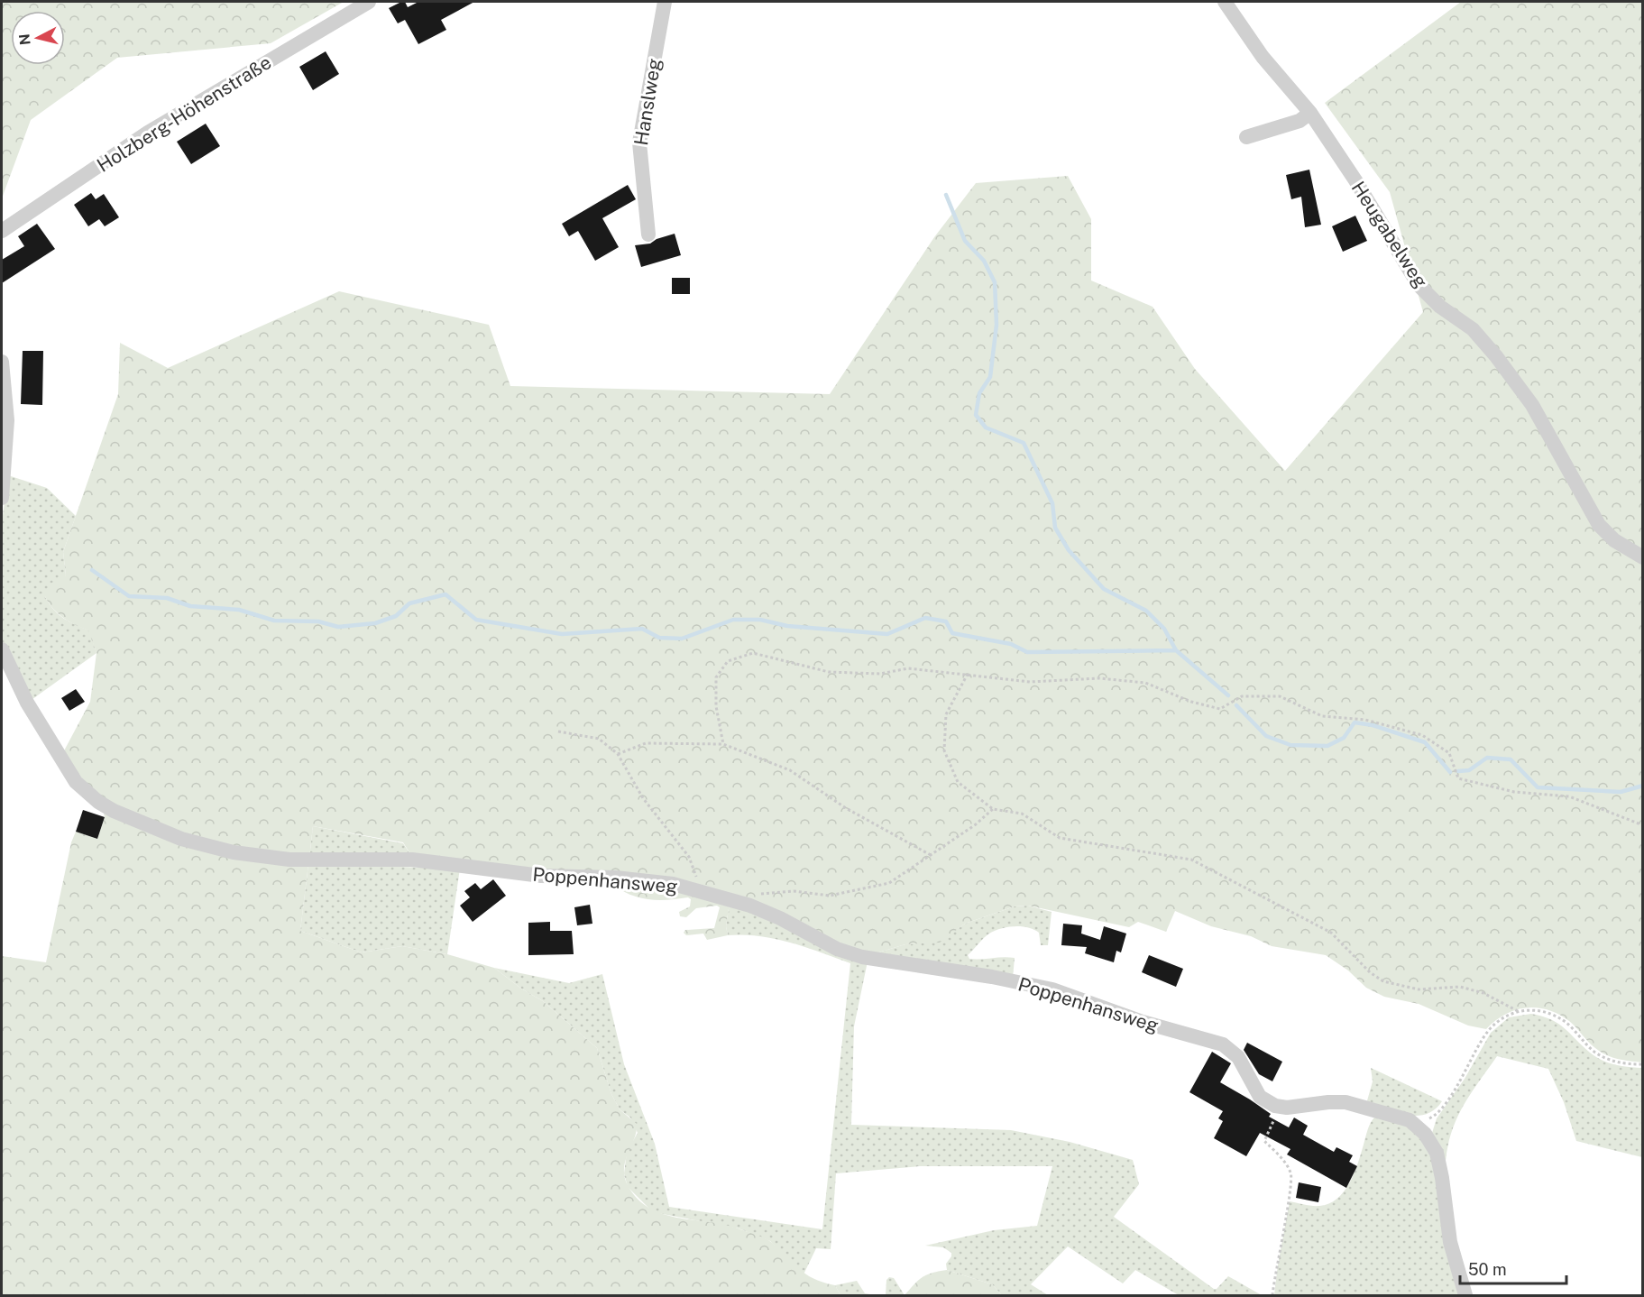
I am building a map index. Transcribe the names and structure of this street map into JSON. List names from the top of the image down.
{
  "streets": {
    "street": [
      "Hanslweg",
      "Holzberg-Höhenstraße",
      "Heugabelweg",
      "Poppenhansweg"
    ]
  },
  "scale_bar": "50 m",
  "north": "left"
}
